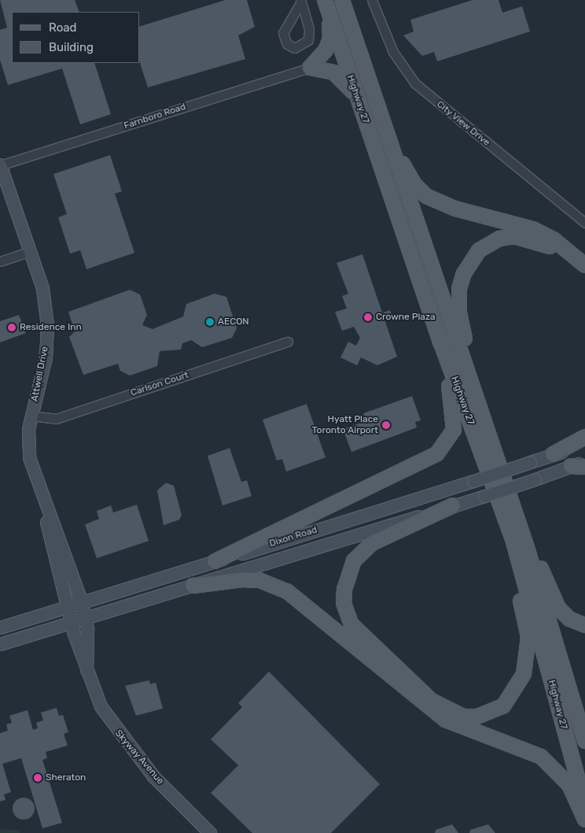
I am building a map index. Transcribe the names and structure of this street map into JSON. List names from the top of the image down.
{
  "streets": {
    "main road": [
      "Highway 27",
      "Attwell Drive",
      "Dixon Road",
      "Skyway Avenue"
    ],
    "street": ["Farnboro Road", "City View Drive", "Carlson Court"]
  },
  "crossings": [
    ["Farnboro Road", "Attwell Drive"],
    ["Attwell Drive", "Carlson Court"],
    ["Attwell Drive", "Dixon Road"],
    ["Attwell Drive", "Skyway Avenue"],
    ["Dixon Road", "Skyway Avenue"]
  ],
  "places": [
    "Crowne Plaza",
    "AECON",
    "Residence Inn",
    "Hyatt Place Toronto Airport",
    "Sheraton"
  ],
  "legend": ["Road", "Building"]
}
